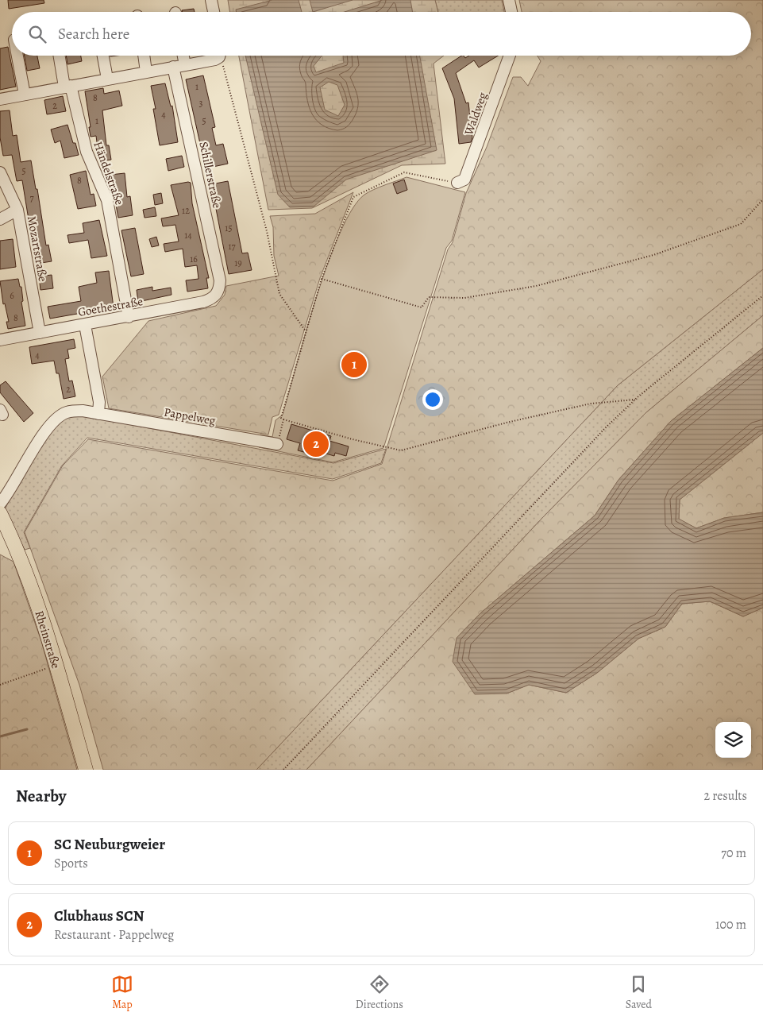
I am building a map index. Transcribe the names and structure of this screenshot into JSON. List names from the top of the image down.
{
  "streets": {
    "main road": ["Rheinstraße"],
    "street": [
      "Waldweg",
      "Händelstraße",
      "Schillerstraße",
      "Mozartstraße",
      "Goethestraße",
      "Pappelweg"
    ]
  },
  "crossings": [
    ["Händelstraße", "Goethestraße"],
    ["Schillerstraße", "Goethestraße"],
    ["Mozartstraße", "Goethestraße"]
  ],
  "house_numbers": [
    "1",
    "8",
    "3",
    "2",
    "4",
    "1",
    "5",
    "5",
    "8",
    "7",
    "12",
    "15",
    "14",
    "17",
    "16",
    "19",
    "6",
    "8",
    "4",
    "2"
  ],
  "page": {
    "search": "Search here",
    "pins": ["1", "2"],
    "heading": ["Nearby", "2 results"],
    "list": [
      {
        "mark": "1",
        "name": "SC Neuburgweier",
        "note": "Sports",
        "value": "70 m"
      },
      {
        "mark": "2",
        "name": "Clubhaus SCN",
        "note": "Restaurant · Pappelweg",
        "value": "100 m"
      }
    ],
    "nav": ["Map", "Directions", "Saved"]
  }
}
